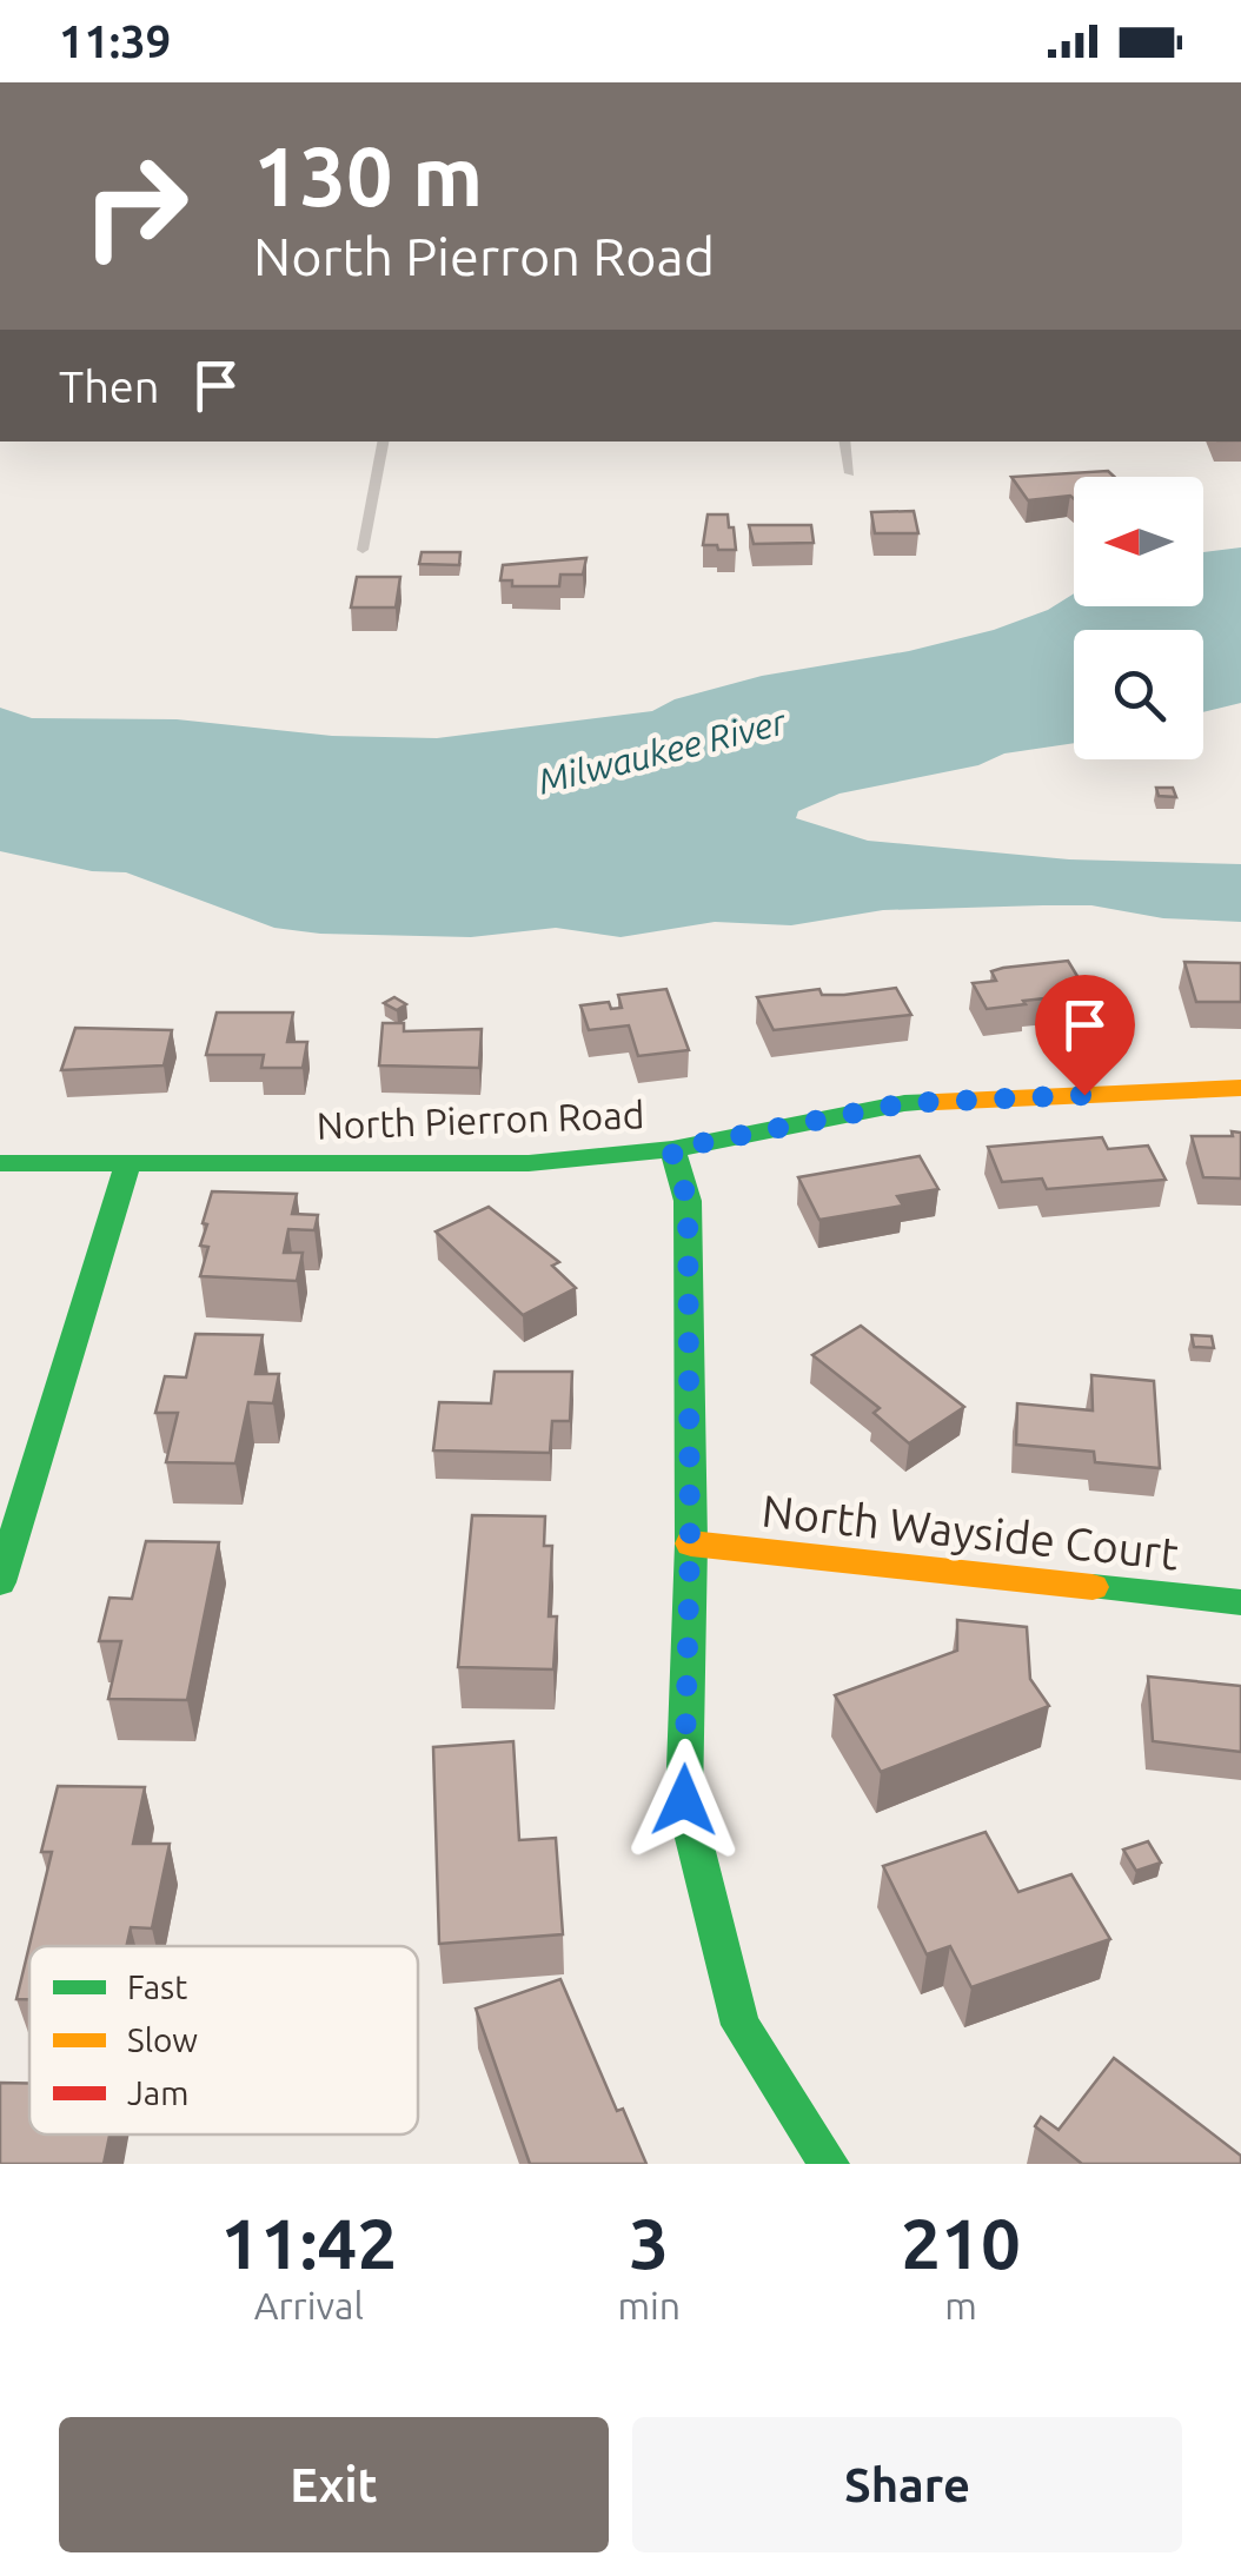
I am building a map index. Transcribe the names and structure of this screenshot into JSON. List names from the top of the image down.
{
  "streets": {
    "street": ["North Pierron Road", "North Wayside Court"]
  },
  "water": ["Milwaukee River"],
  "legend": ["Fast", "Slow", "Jam"],
  "north": "left",
  "page": {
    "status": "11:39",
    "turn": ["130 m", "North Pierron Road"],
    "then": "Then",
    "eta": [
      "11:42",
      "Arrival",
      "3",
      "min",
      "210",
      "m"
    ],
    "buttons": ["Exit", "Share"]
  }
}
